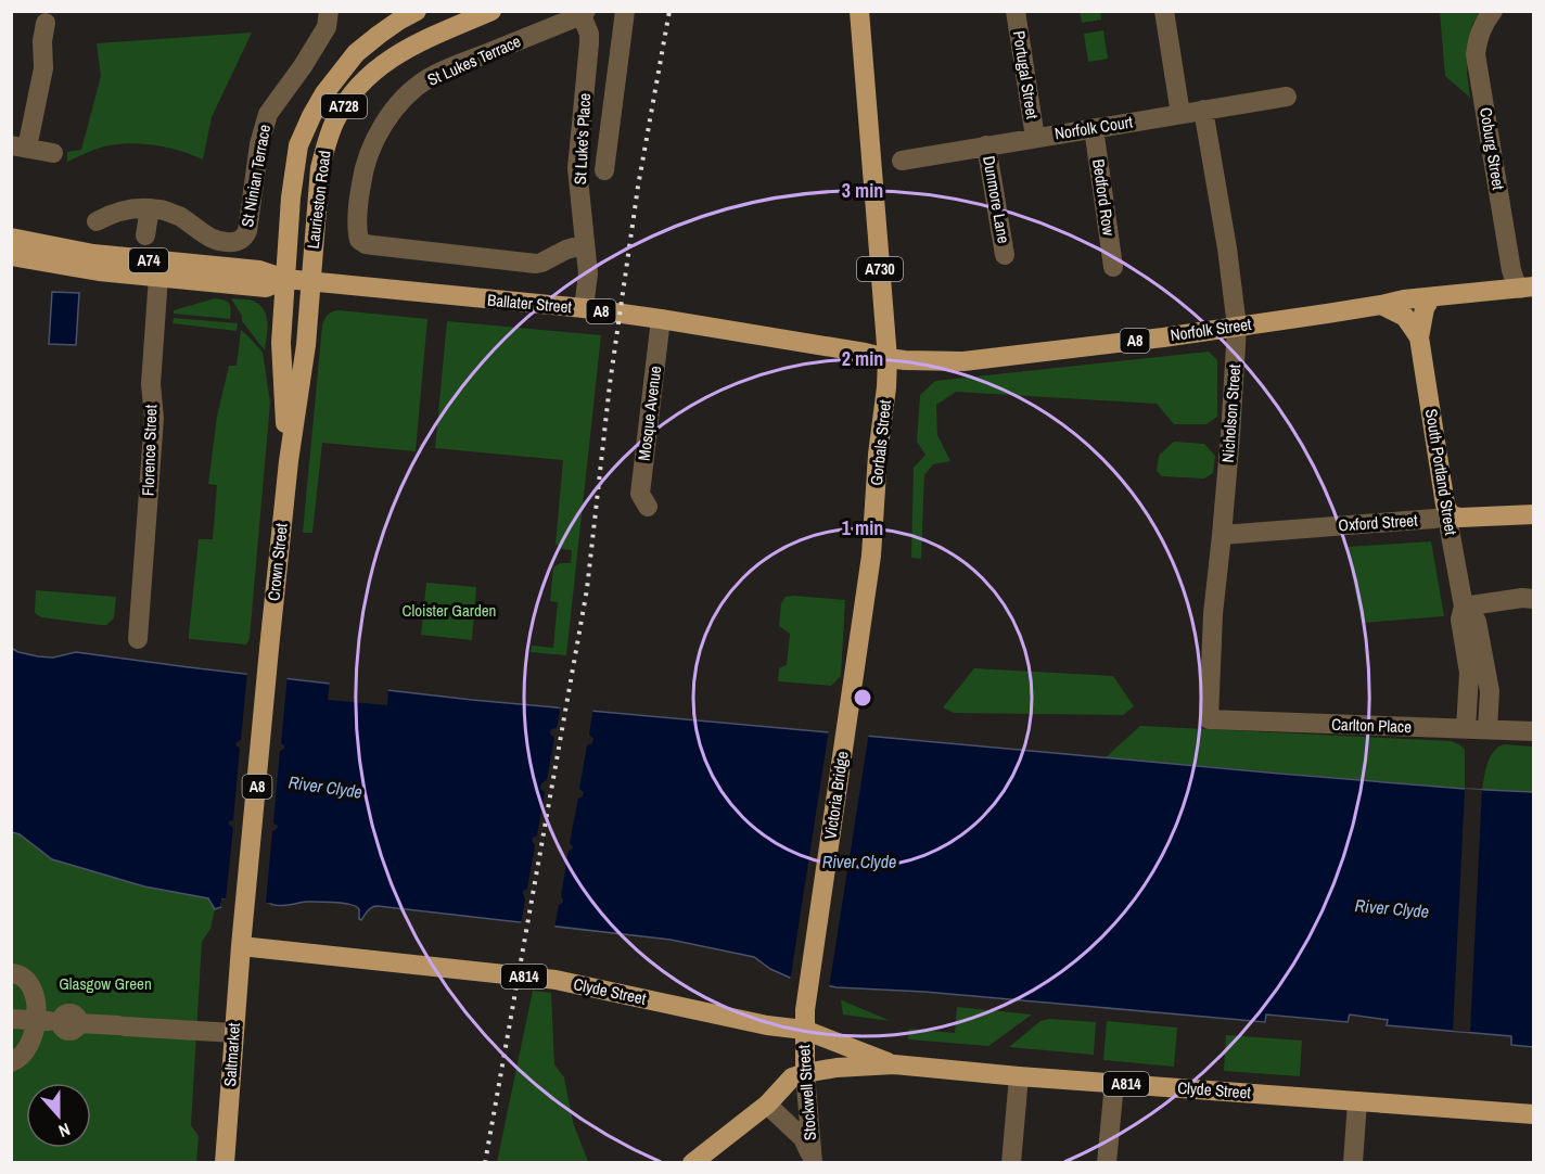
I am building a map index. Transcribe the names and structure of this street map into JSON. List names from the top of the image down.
{
  "streets": {
    "main road": [
      "A728",
      "Laurieston Road",
      "A74",
      "A730",
      "Ballater Street",
      "A8",
      "Norfolk Street",
      "Gorbals Street",
      "South Portland Street",
      "Oxford Street",
      "Crown Street",
      "Victoria Bridge",
      "A814",
      "Clyde Street",
      "Saltmarket",
      "Stockwell Street"
    ],
    "street": [
      "St Lukes Terrace",
      "Portugal Street",
      "Norfolk Court",
      "St Luke's Place",
      "Coburg Street",
      "St Ninian Terrace",
      "Bedford Row",
      "Dunmore Lane",
      "Mosque Avenue",
      "Nicholson Street",
      "Florence Street",
      "Carlton Place"
    ]
  },
  "crossings": [
    ["St Lukes Terrace", "St Luke's Place"],
    ["Portugal Street", "Norfolk Court"],
    ["Norfolk Court", "Bedford Row"],
    ["Norfolk Court", "Dunmore Lane"],
    ["Norfolk Court", "Nicholson Street"],
    ["St Luke's Place", "Ballater Street"],
    ["Coburg Street", "Norfolk Street"],
    ["Laurieston Road", "Ballater Street"],
    ["Laurieston Road", "Crown Street"],
    ["Ballater Street", "Norfolk Street"],
    ["Ballater Street", "Mosque Avenue"],
    ["Ballater Street", "Gorbals Street"],
    ["Ballater Street", "Florence Street"],
    ["Ballater Street", "Crown Street"],
    ["Norfolk Street", "Nicholson Street"],
    ["Norfolk Street", "Gorbals Street"],
    ["Norfolk Street", "South Portland Street"],
    ["Nicholson Street", "Oxford Street"],
    ["Nicholson Street", "Carlton Place"],
    ["Gorbals Street", "Victoria Bridge"],
    ["South Portland Street", "Oxford Street"],
    ["South Portland Street", "Carlton Place"],
    ["Crown Street", "Clyde Street"],
    ["Crown Street", "Saltmarket"],
    ["Victoria Bridge", "Stockwell Street"],
    ["Clyde Street", "Saltmarket"],
    ["Clyde Street", "Stockwell Street"]
  ],
  "water": ["River Clyde"],
  "parks": ["Cloister Garden", "Glasgow Green"],
  "north": "bottom",
  "rings": ["3 min", "2 min", "1 min"]
}
